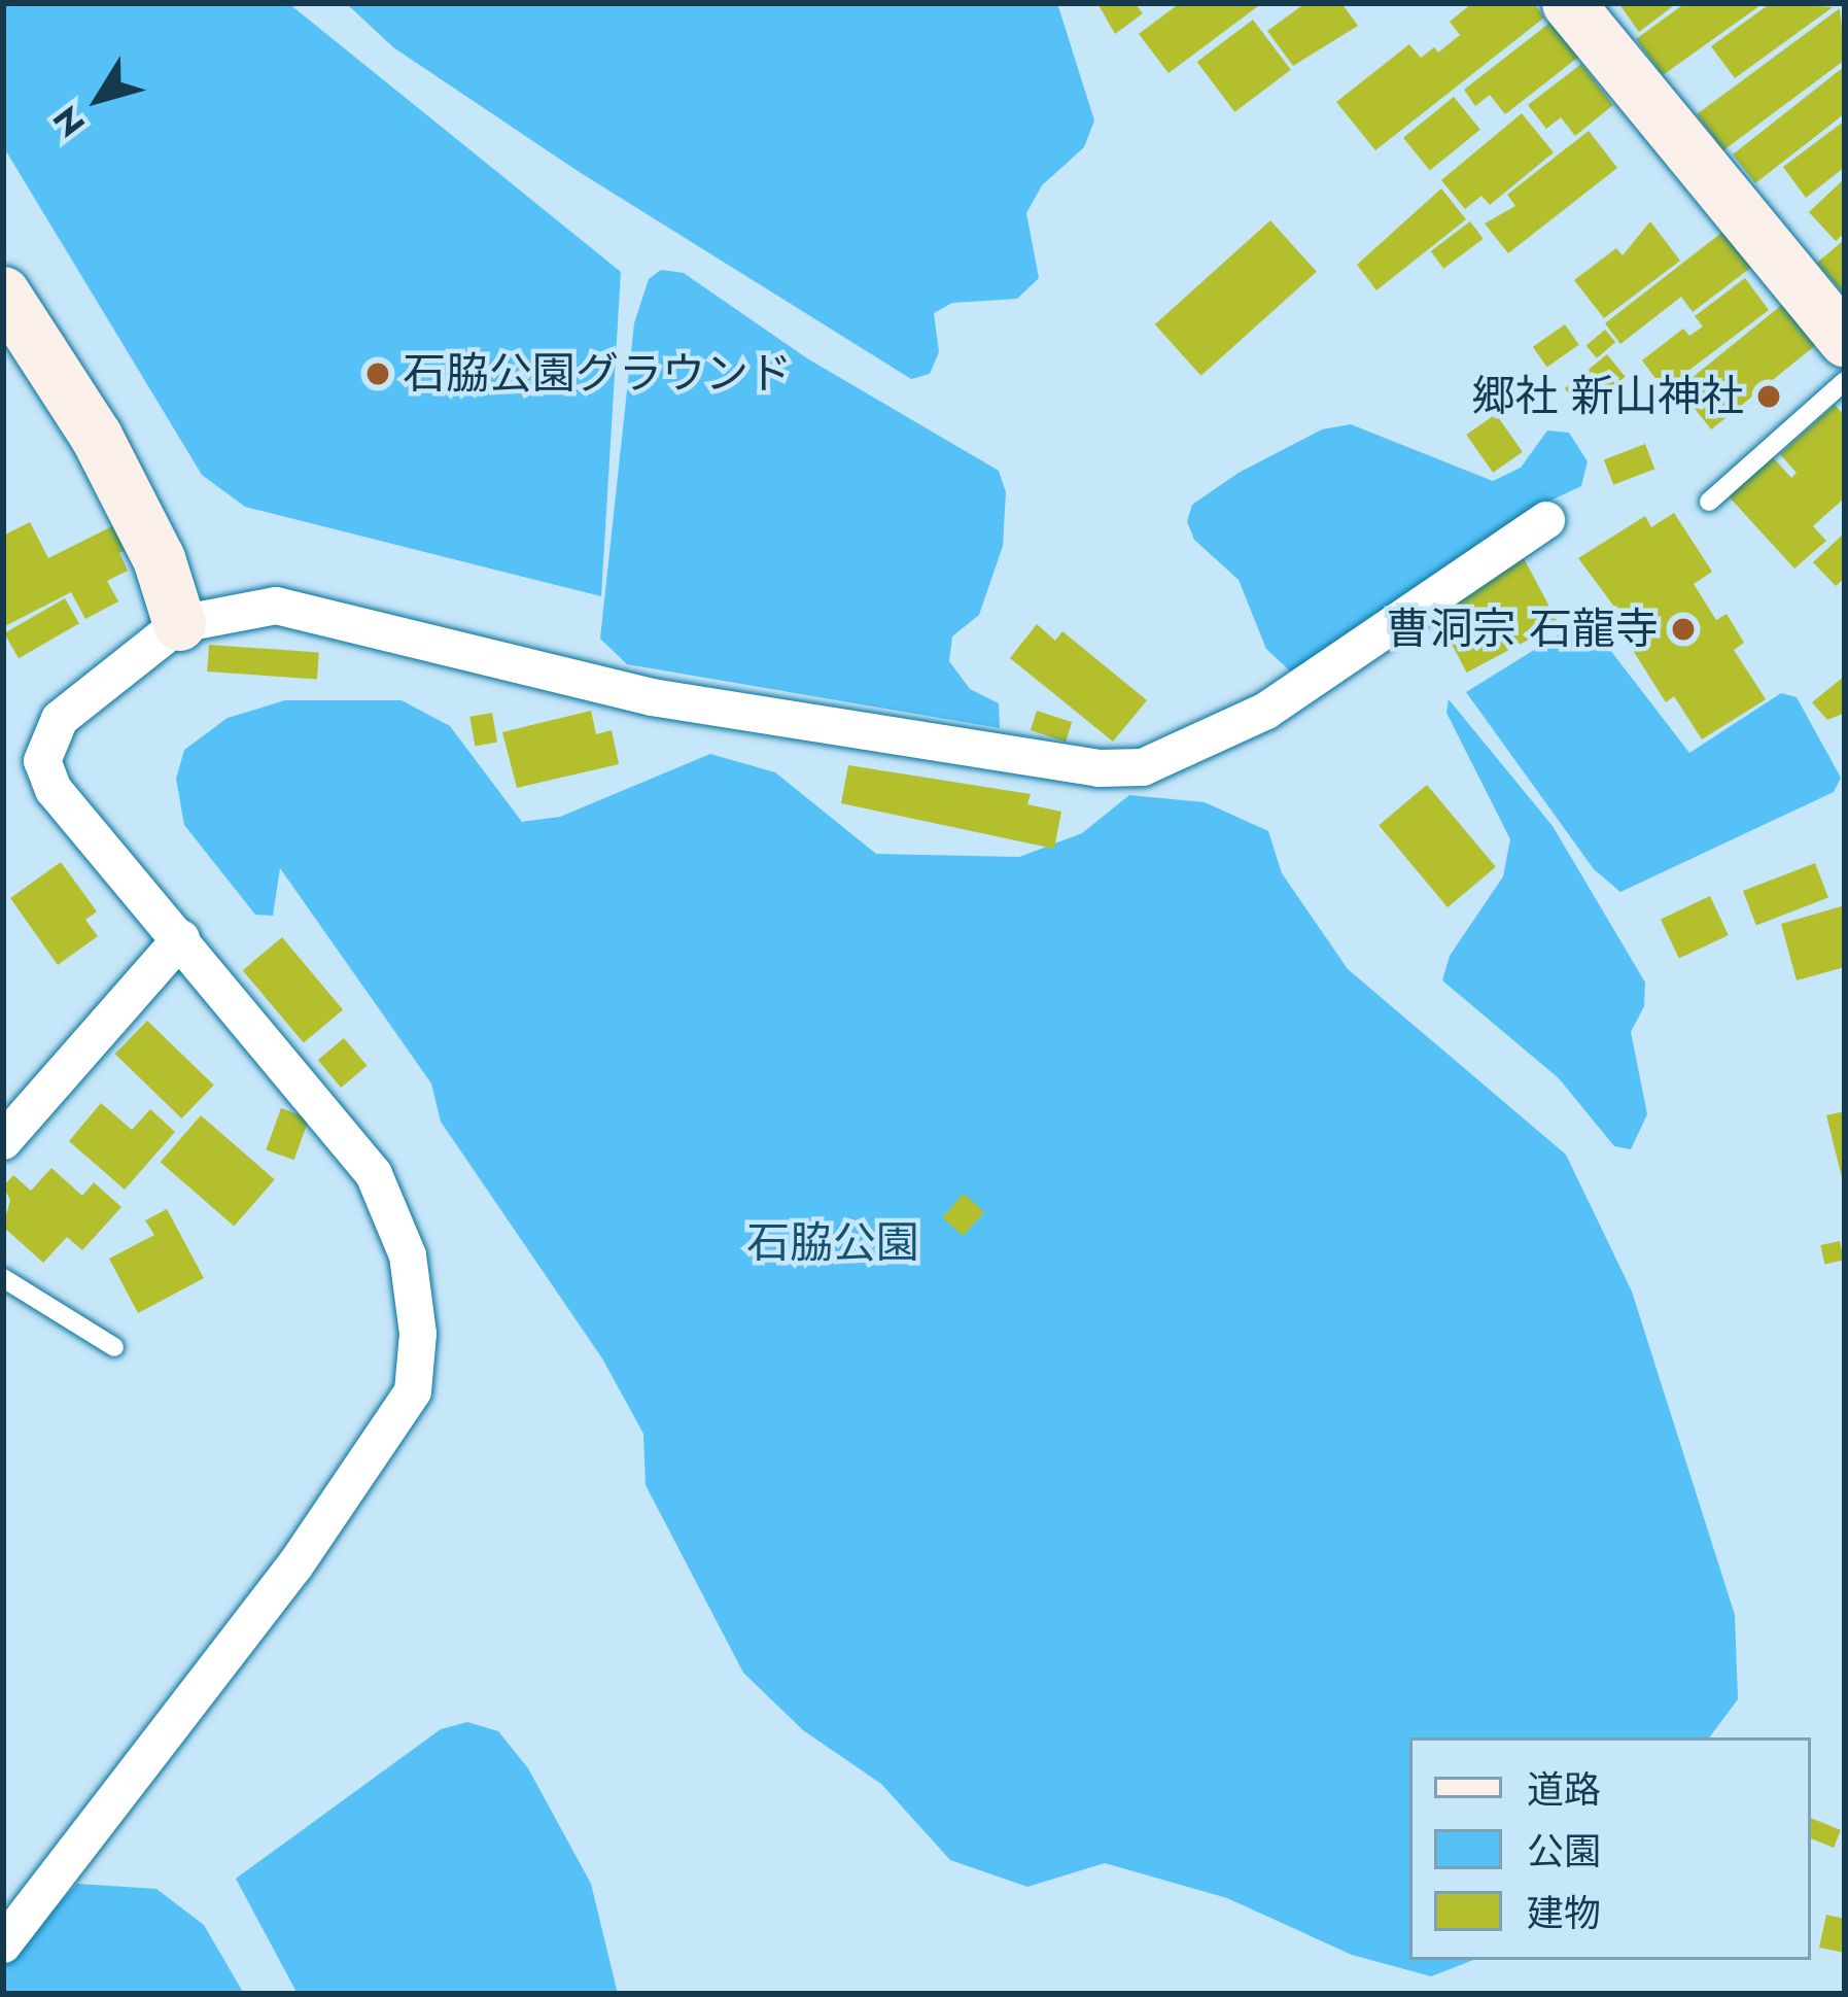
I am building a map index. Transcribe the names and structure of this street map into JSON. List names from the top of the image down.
{
  "parks": ["石脇公園"],
  "places": ["石脇公園グラウンド", "郷社 新山神社", "曹洞宗 石龍寺"],
  "legend": ["道路", "公園", "建物"],
  "north": "bottom left"
}
